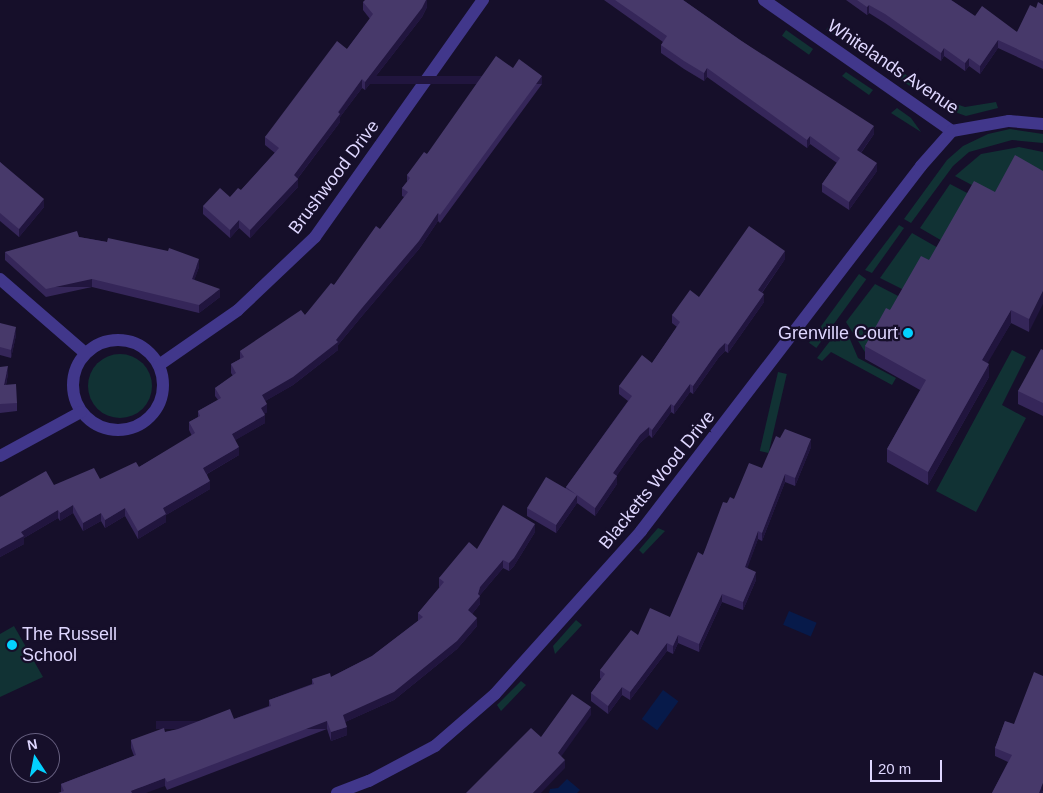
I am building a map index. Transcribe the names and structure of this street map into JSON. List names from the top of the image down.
{
  "streets": {
    "street": ["Whitelands Avenue", "Brushwood Drive", "Blacketts Wood Drive"]
  },
  "crossings": [
    ["Whitelands Avenue", "Blacketts Wood Drive"]
  ],
  "places": ["Grenville Court", "The Russell School"],
  "scale_bar": "20 m",
  "north": "top"
}
